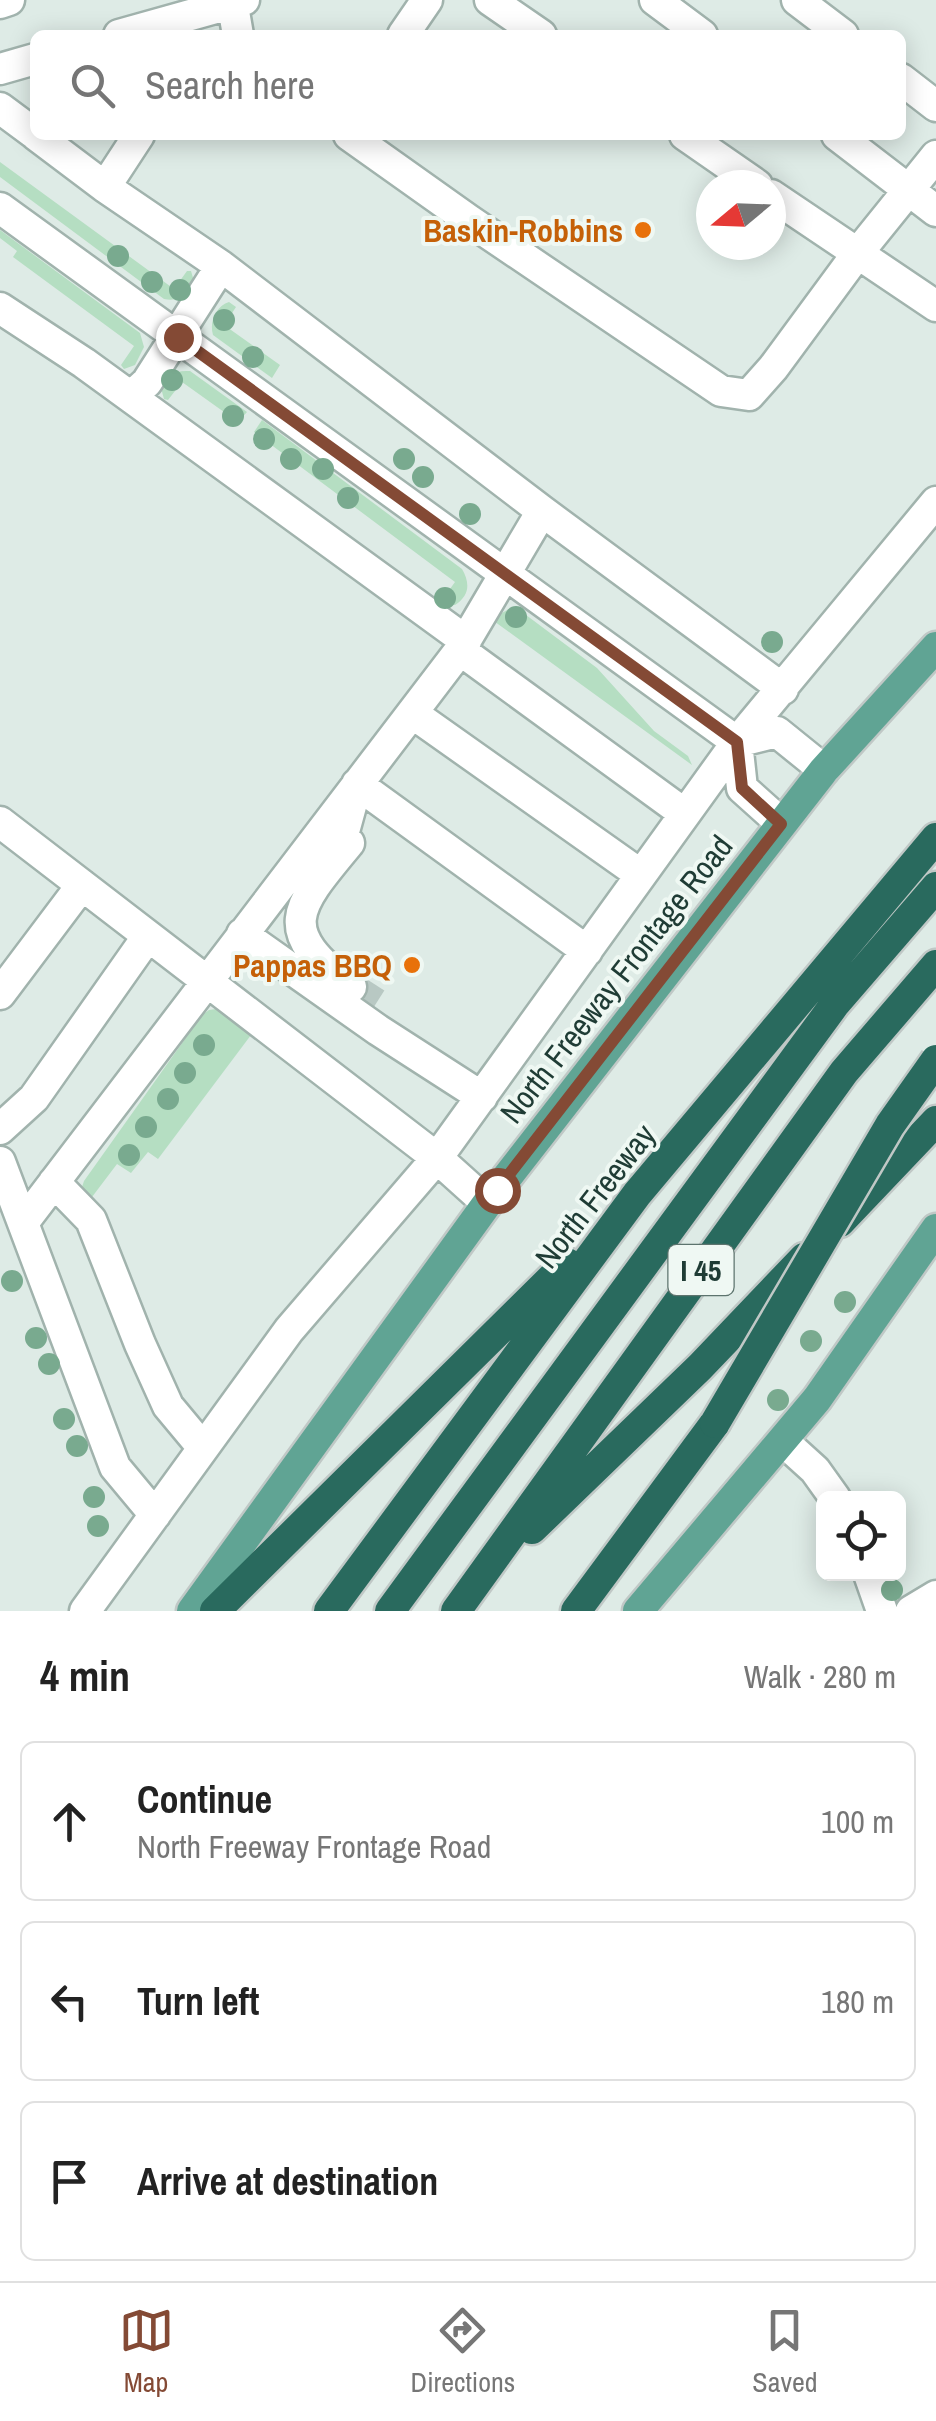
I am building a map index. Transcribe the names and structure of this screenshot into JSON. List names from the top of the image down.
{
  "streets": {
    "highway": ["North Freeway", "I 45"],
    "main road": ["North Freeway Frontage Road"]
  },
  "places": ["Baskin-Robbins", "Pappas BBQ"],
  "north": "left",
  "page": {
    "search": "Search here",
    "heading": ["4 min", "Walk · 280 m"],
    "list": [
      ["Continue", "North Freeway Frontage Road", "100 m"],
      ["Turn left", "180 m"],
      "Arrive at destination"
    ],
    "nav": ["Map", "Directions", "Saved"]
  }
}
